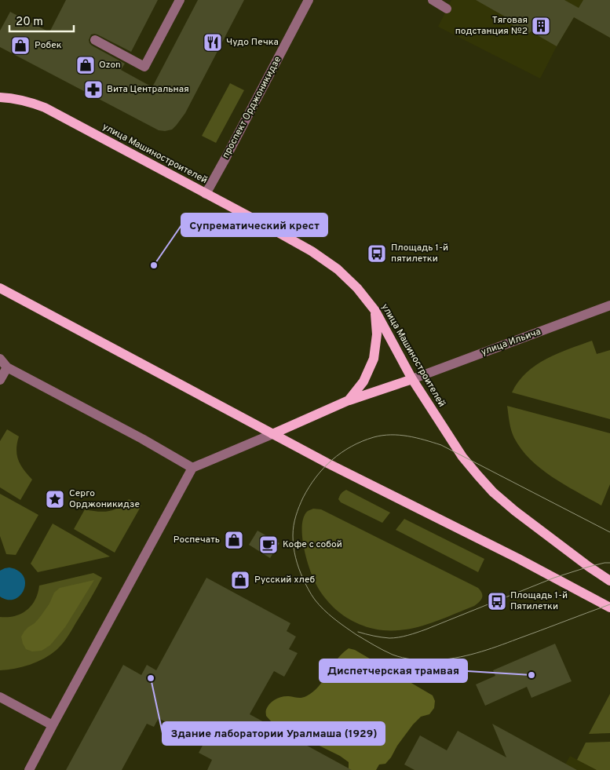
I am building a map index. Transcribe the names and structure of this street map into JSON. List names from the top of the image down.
{
  "streets": {
    "main road": ["улица Машиностроителей"],
    "street": ["проспект Орджоникидзе", "улица Ильича"]
  },
  "crossings": [
    ["проспект Орджоникидзе", "улица Машиностроителей"],
    ["улица Машиностроителей", "улица Ильича"]
  ],
  "places": {
    "building": ["Тяговая подстанция №2"],
    "restaurant": ["Чудо Печка"],
    "shop": [
      "Робек",
      "Ozon",
      "Роспечать",
      "Русский хлеб"
    ],
    "pharmacy": ["Вита Центральная"],
    "bus stop": ["Площадь 1-й пятилетки", "Площадь 1-й Пятилетки"],
    "other": ["Супрематический крест", "Диспетчерская трамвая", "Здание лаборатории Уралмаша (1929)"],
    "place": ["Серго Орджоникидзе"],
    "cafe": ["Кофе с собой"]
  },
  "scale_bar": "20 m"
}
